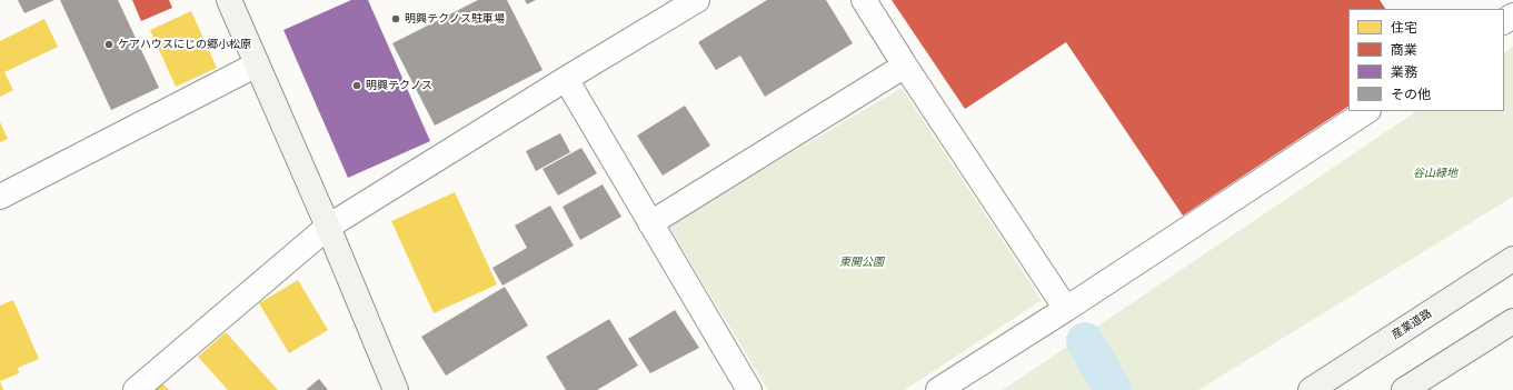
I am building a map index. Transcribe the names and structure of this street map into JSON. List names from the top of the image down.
{
  "streets": {
    "street": ["産業道路"]
  },
  "parks": ["谷山緑地", "東開公園"],
  "places": ["明興テクノス駐車場", "ケアハウスにじの郷小松原", "明興テクノス"],
  "legend": [
    "住宅",
    "商業",
    "業務",
    "その他"
  ]
}
